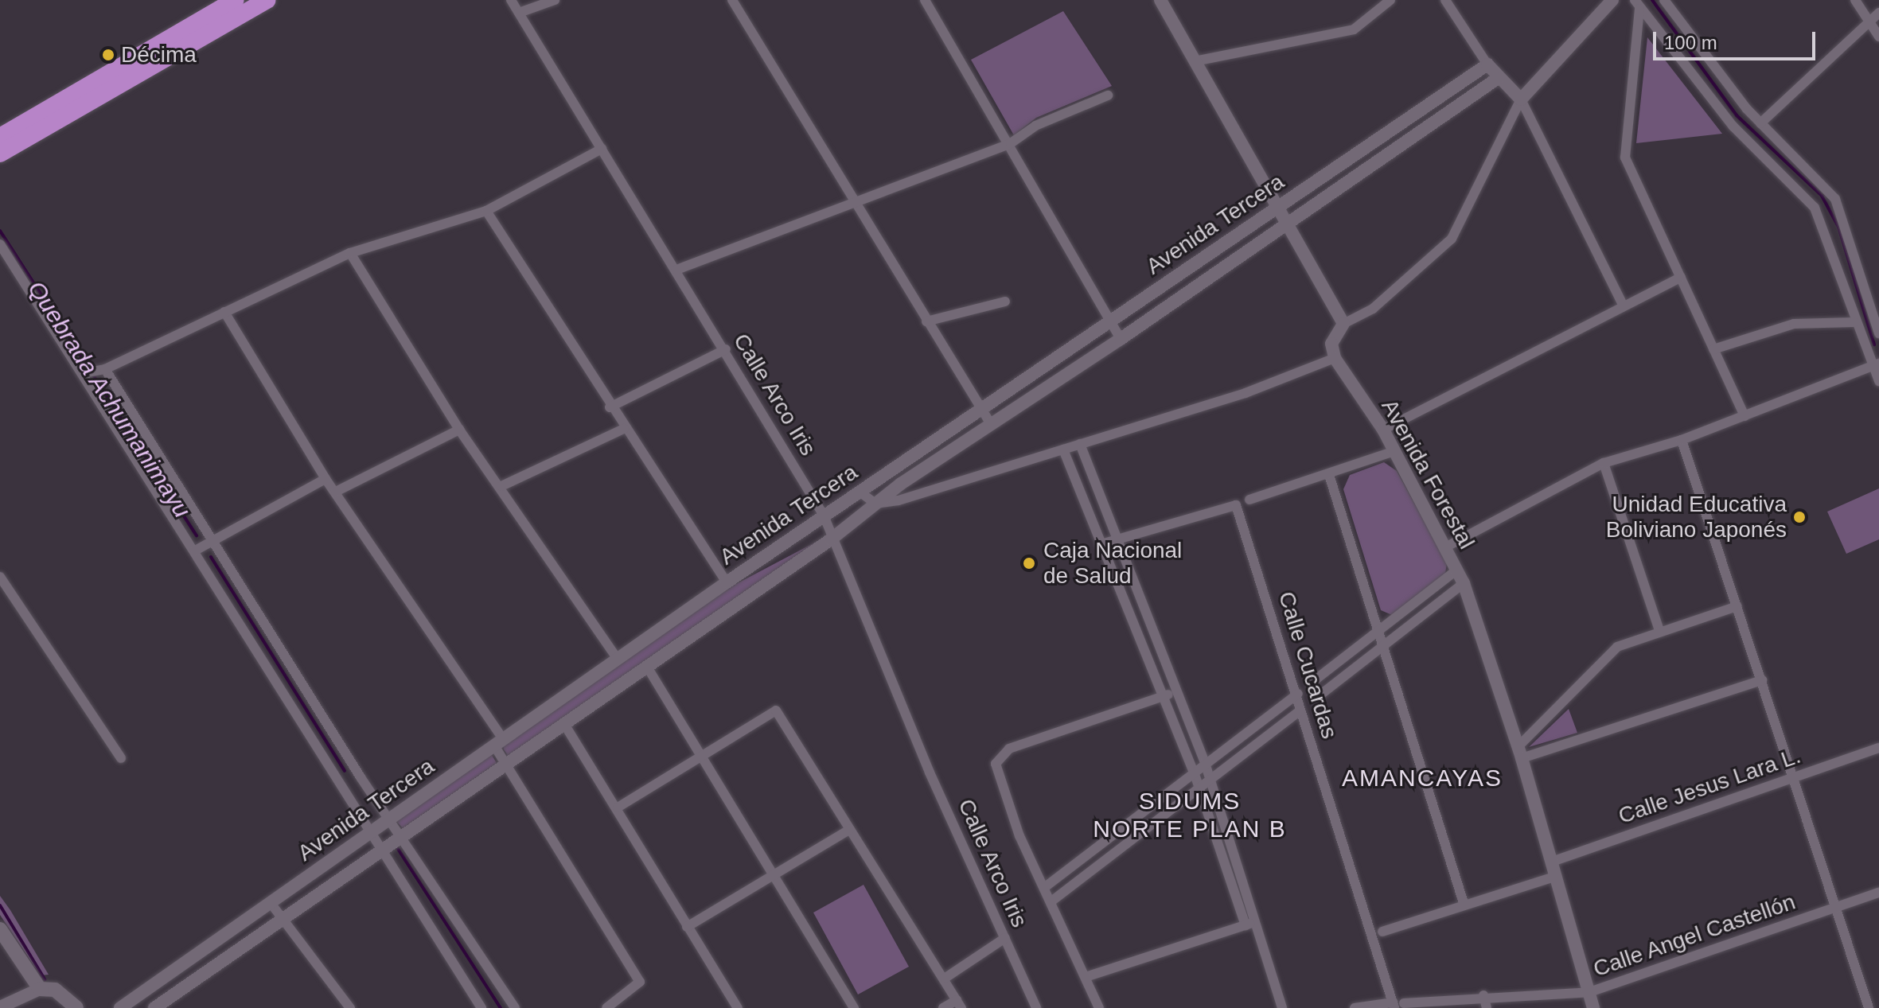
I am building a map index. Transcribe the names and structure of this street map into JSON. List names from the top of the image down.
{
  "streets": {
    "street": [
      "Avenida Tercera",
      "Calle Arco Iris",
      "Avenida Forestal",
      "Calle Cucardas",
      "Calle Jesus Lara L.",
      "Calle Angel Castellón"
    ]
  },
  "crossings": [
    ["Avenida Tercera", "Calle Arco Iris"],
    ["Avenida Forestal", "Calle Jesus Lara L."],
    ["Avenida Forestal", "Calle Angel Castellón"],
    ["Calle Cucardas", "Calle Angel Castellón"]
  ],
  "districts": ["AMANCAYAS", "SIDUMS NORTE PLAN B"],
  "water": ["Quebrada Achumanimayu"],
  "places": ["Décima", "Unidad Educativa Boliviano Japonés", "Caja Nacional de Salud"],
  "scale_bar": "100 m"
}
